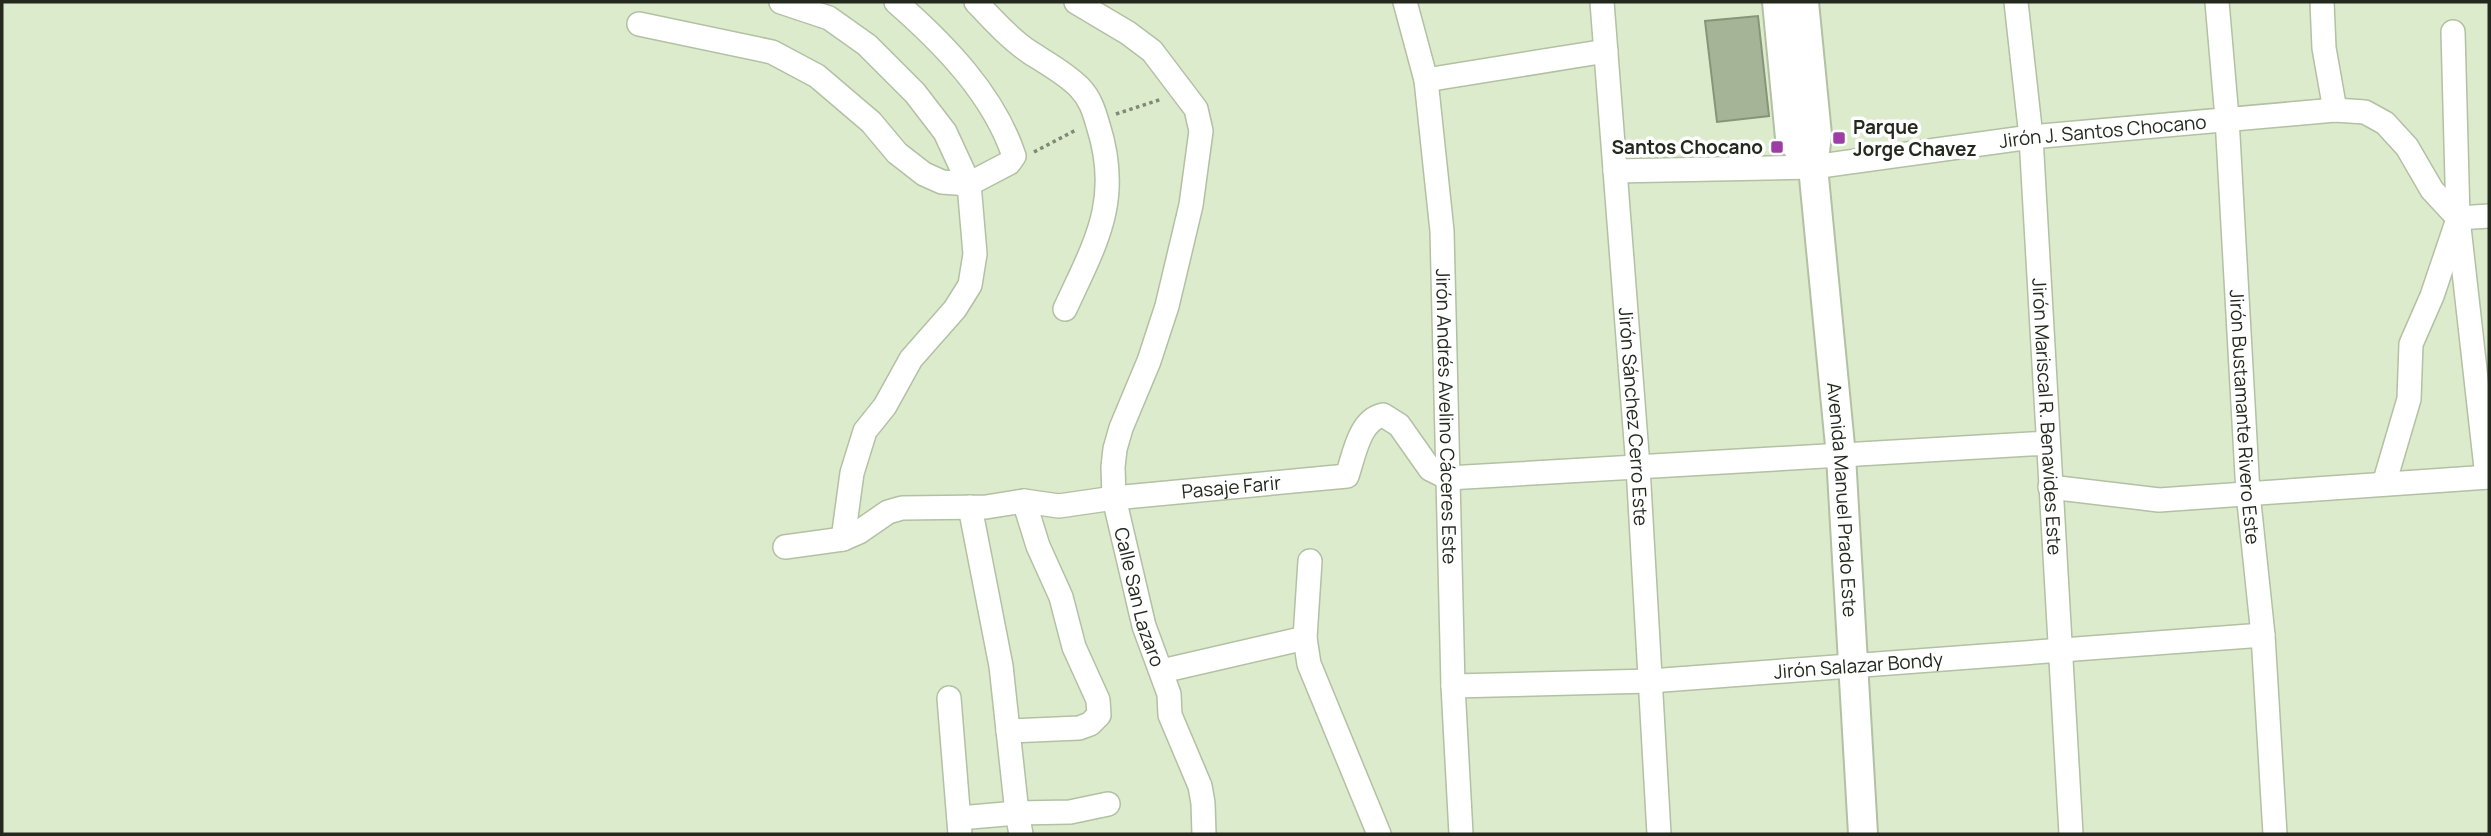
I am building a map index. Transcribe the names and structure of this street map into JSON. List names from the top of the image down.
{
  "streets": {
    "street": [
      "Jirón J. Santos Chocano",
      "Jirón Andrés Avelino Cáceres Este",
      "Jirón Sánchez Cerro Este",
      "Jirón Mariscal R. Benavides Este",
      "Jirón Bustamante Rivero Este",
      "Pasaje Farir",
      "Avenida Manuel Prado Este",
      "Calle San Lazaro",
      "Jirón Salazar Bondy"
    ]
  },
  "crossings": [
    ["Jirón J. Santos Chocano", "Jirón Sánchez Cerro Este"],
    ["Jirón J. Santos Chocano", "Jirón Mariscal R. Benavides Este"],
    ["Jirón J. Santos Chocano", "Jirón Bustamante Rivero Este"],
    ["Jirón J. Santos Chocano", "Avenida Manuel Prado Este"],
    ["Jirón Andrés Avelino Cáceres Este", "Pasaje Farir"],
    ["Jirón Andrés Avelino Cáceres Este", "Jirón Salazar Bondy"],
    ["Jirón Sánchez Cerro Este", "Jirón Salazar Bondy"],
    ["Jirón Mariscal R. Benavides Este", "Jirón Salazar Bondy"],
    ["Jirón Bustamante Rivero Este", "Jirón Salazar Bondy"],
    ["Pasaje Farir", "Calle San Lazaro"],
    ["Avenida Manuel Prado Este", "Jirón Salazar Bondy"]
  ],
  "places": {
    "transit": ["Parque Jorge Chavez", "Santos Chocano"]
  }
}
